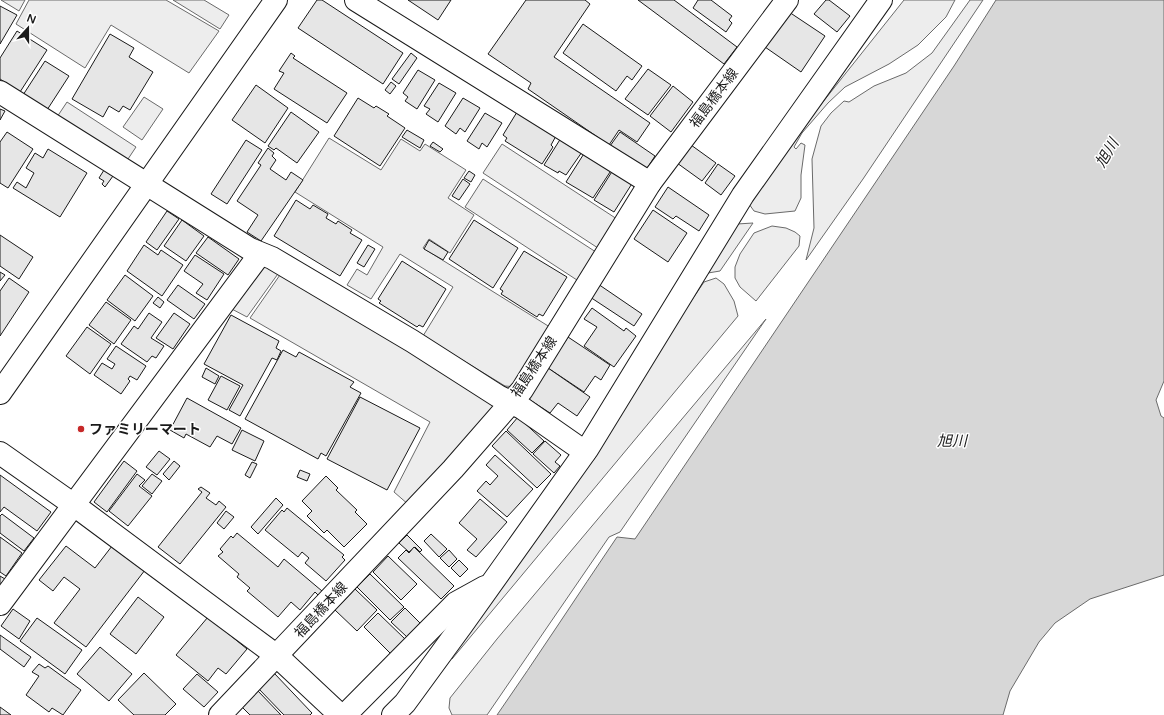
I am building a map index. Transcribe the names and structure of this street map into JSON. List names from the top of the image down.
{
  "streets": {
    "street": ["福島橋本線"]
  },
  "water": ["旭川"],
  "places": ["ファミリーマート"],
  "north": "top"
}
